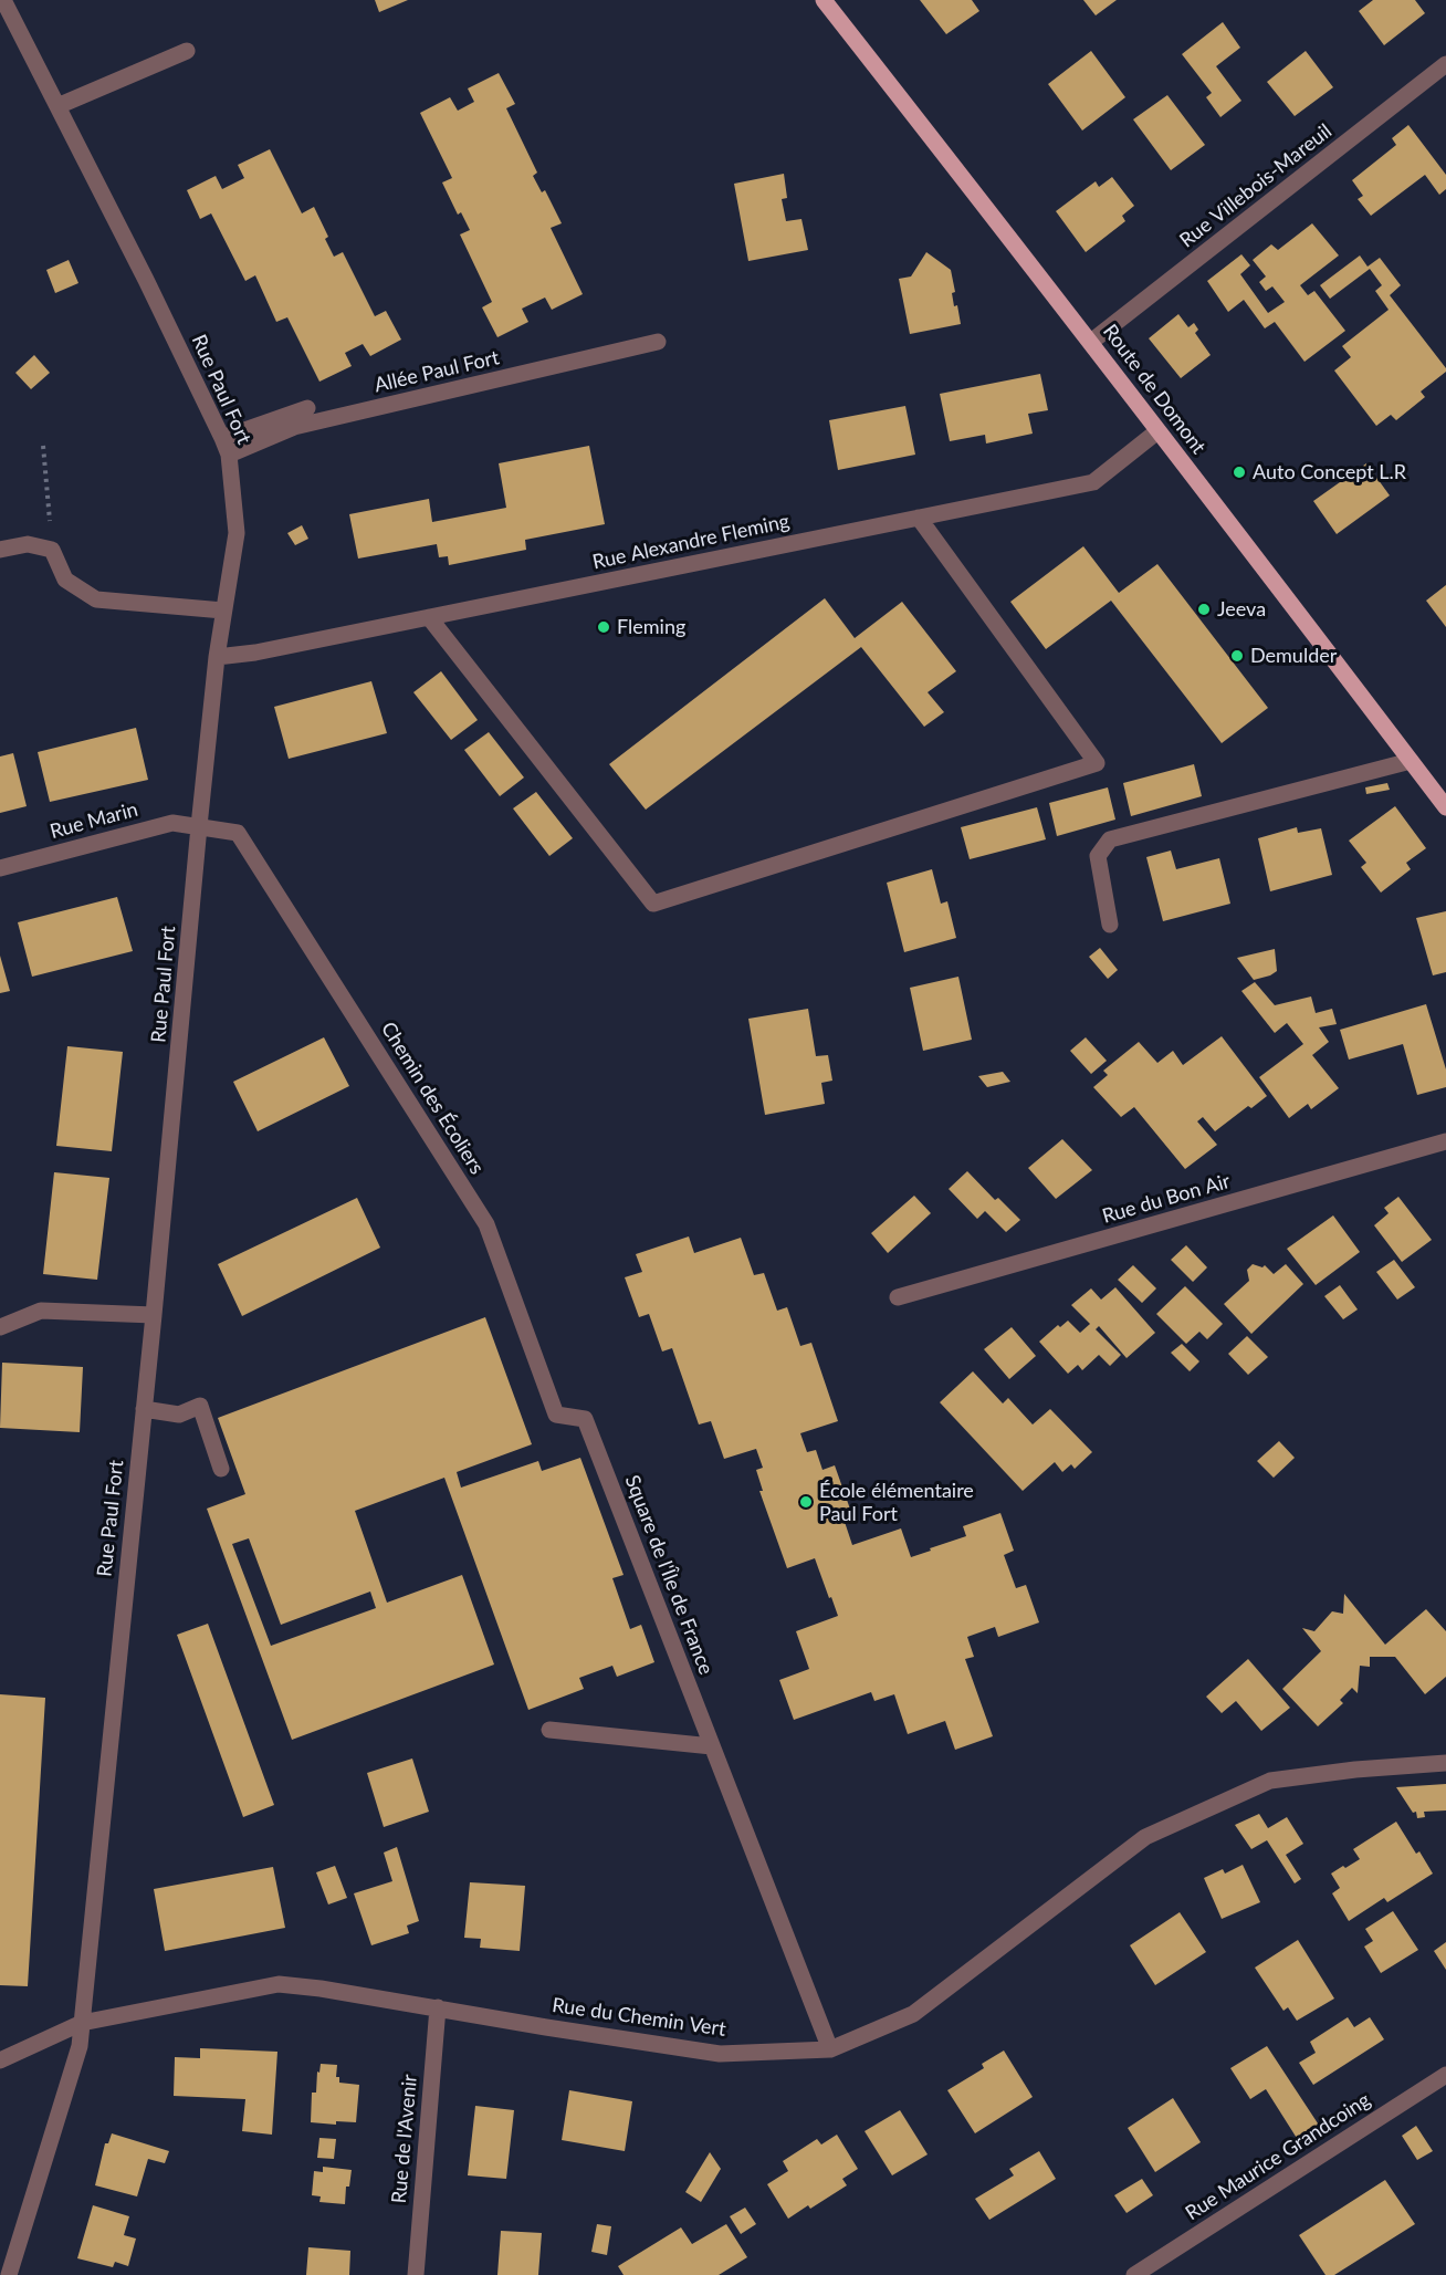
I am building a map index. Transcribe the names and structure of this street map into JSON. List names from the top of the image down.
{
  "streets": {
    "main road": ["Route de Domont"],
    "street": [
      "Rue Villebois-Mareuil",
      "Allée Paul Fort",
      "Rue Paul Fort",
      "Rue Alexandre Fleming",
      "Rue Marin",
      "Chemin des Écoliers",
      "Rue du Bon Air",
      "Square de l'Île de France",
      "Rue du Chemin Vert",
      "Rue de l'Avenir",
      "Rue Maurice Grandcoing"
    ]
  },
  "crossings": [
    ["Rue Villebois-Mareuil", "Route de Domont"],
    ["Allée Paul Fort", "Rue Paul Fort"],
    ["Rue Paul Fort", "Rue Alexandre Fleming"],
    ["Rue Paul Fort", "Rue Marin"],
    ["Rue Paul Fort", "Chemin des Écoliers"],
    ["Rue Paul Fort", "Rue du Chemin Vert"],
    ["Route de Domont", "Rue Alexandre Fleming"],
    ["Rue Marin", "Chemin des Écoliers"],
    ["Chemin des Écoliers", "Square de l'Île de France"],
    ["Square de l'Île de France", "Rue du Chemin Vert"],
    ["Rue du Chemin Vert", "Rue de l'Avenir"]
  ],
  "places": [
    "Auto Concept L.R",
    "Jeeva",
    "Fleming",
    "Demulder",
    "École élémentaire Paul Fort"
  ]
}
